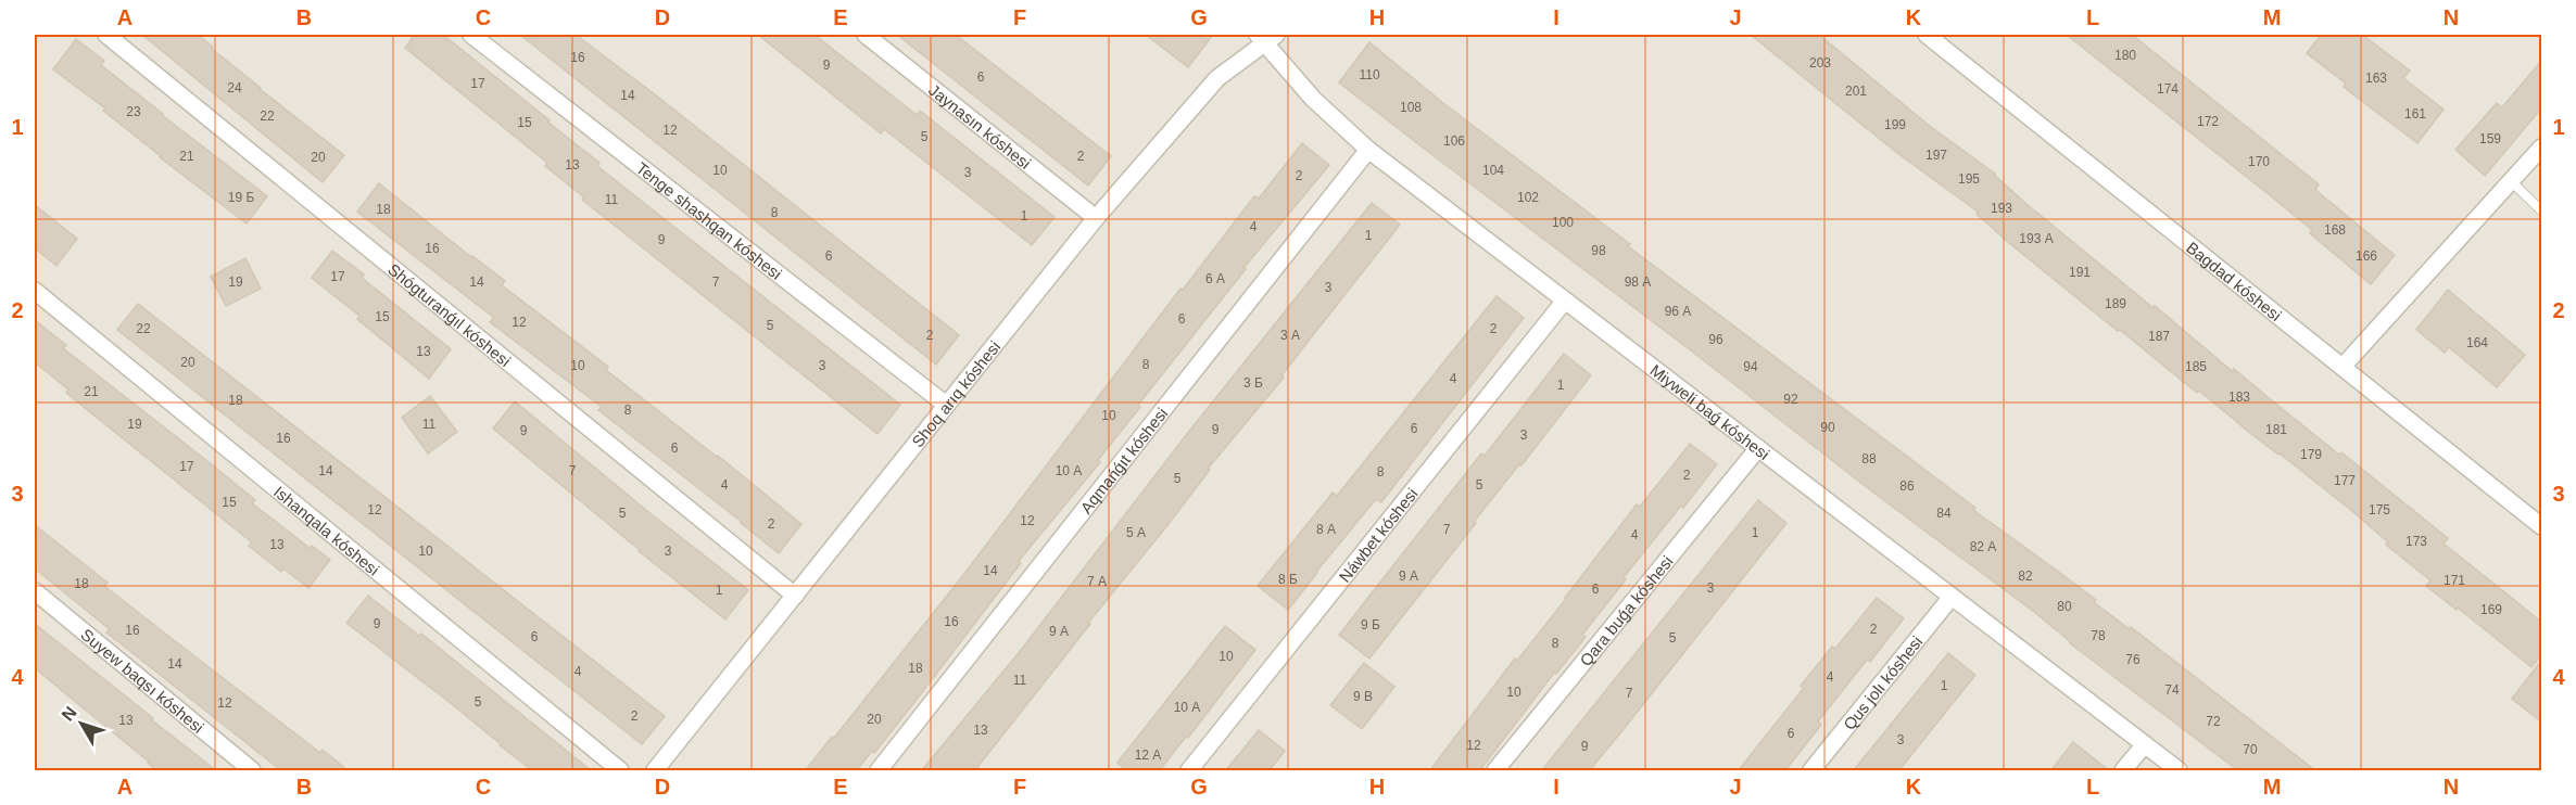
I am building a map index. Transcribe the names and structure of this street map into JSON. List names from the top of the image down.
{
  "streets": {
    "street": [
      "Jaynasın kóshesi",
      "Tenge shashqan kóshesi",
      "Bagdad kóshesi",
      "Shógturanǵıl kóshesi",
      "Shoq arıq kóshesi",
      "Miyweli baǵ kóshesi",
      "Aqmańǵıt kóshesi",
      "Ishanqala kóshesi",
      "Náwbet kóshesi",
      "Qara buǵa kóshesi",
      "Suyew baqsı kóshesi",
      "Qus jolı kóshesi"
    ]
  },
  "crossings": [
    ["Jaynasın kóshesi", "Shoq arıq kóshesi"],
    ["Tenge shashqan kóshesi", "Shoq arıq kóshesi"],
    ["Shógturanǵıl kóshesi", "Shoq arıq kóshesi"],
    ["Shoq arıq kóshesi", "Miyweli baǵ kóshesi"],
    ["Miyweli baǵ kóshesi", "Aqmańǵıt kóshesi"],
    ["Miyweli baǵ kóshesi", "Náwbet kóshesi"],
    ["Miyweli baǵ kóshesi", "Qara buǵa kóshesi"],
    ["Miyweli baǵ kóshesi", "Qus jolı kóshesi"]
  ],
  "house_numbers": [
    "180",
    "16",
    "203",
    "9",
    "110",
    "6",
    "163",
    "17",
    "24",
    "174",
    "201",
    "14",
    "108",
    "23",
    "161",
    "22",
    "172",
    "15",
    "199",
    "12",
    "5",
    "159",
    "106",
    "197",
    "21",
    "2",
    "20",
    "170",
    "13",
    "10",
    "104",
    "3",
    "2",
    "195",
    "19 Б",
    "102",
    "11",
    "193",
    "18",
    "8",
    "1",
    "100",
    "4",
    "168",
    "1",
    "193 А",
    "9",
    "16",
    "98",
    "6",
    "166",
    "191",
    "17",
    "6 А",
    "19",
    "14",
    "7",
    "98 А",
    "3",
    "189",
    "96 А",
    "15",
    "6",
    "12",
    "5",
    "22",
    "2",
    "2",
    "3 А",
    "187",
    "96",
    "164",
    "13",
    "20",
    "8",
    "10",
    "3",
    "94",
    "185",
    "4",
    "3 Б",
    "1",
    "21",
    "183",
    "92",
    "18",
    "8",
    "10",
    "19",
    "11",
    "90",
    "6",
    "9",
    "181",
    "9",
    "3",
    "16",
    "6",
    "179",
    "88",
    "17",
    "14",
    "7",
    "10 А",
    "8",
    "2",
    "5",
    "177",
    "4",
    "5",
    "86",
    "15",
    "12",
    "175",
    "5",
    "84",
    "12",
    "2",
    "8 А",
    "7",
    "5 А",
    "1",
    "4",
    "173",
    "13",
    "82 А",
    "10",
    "3",
    "14",
    "9 А",
    "82",
    "8 Б",
    "171",
    "7 А",
    "18",
    "3",
    "6",
    "1",
    "80",
    "169",
    "16",
    "9",
    "9 Б",
    "2",
    "16",
    "9 А",
    "78",
    "6",
    "5",
    "8",
    "10",
    "76",
    "14",
    "18",
    "4",
    "4",
    "11",
    "1",
    "74",
    "10",
    "7",
    "9 В",
    "5",
    "12",
    "10 А",
    "2",
    "20",
    "13",
    "72",
    "13",
    "6",
    "3",
    "12",
    "9",
    "70",
    "12 А"
  ],
  "north": "top left",
  "grid": {
    "columns": [
      "A",
      "B",
      "C",
      "D",
      "E",
      "F",
      "G",
      "H",
      "I",
      "J",
      "K",
      "L",
      "M",
      "N"
    ],
    "rows": [
      "1",
      "2",
      "3",
      "4"
    ]
  }
}
